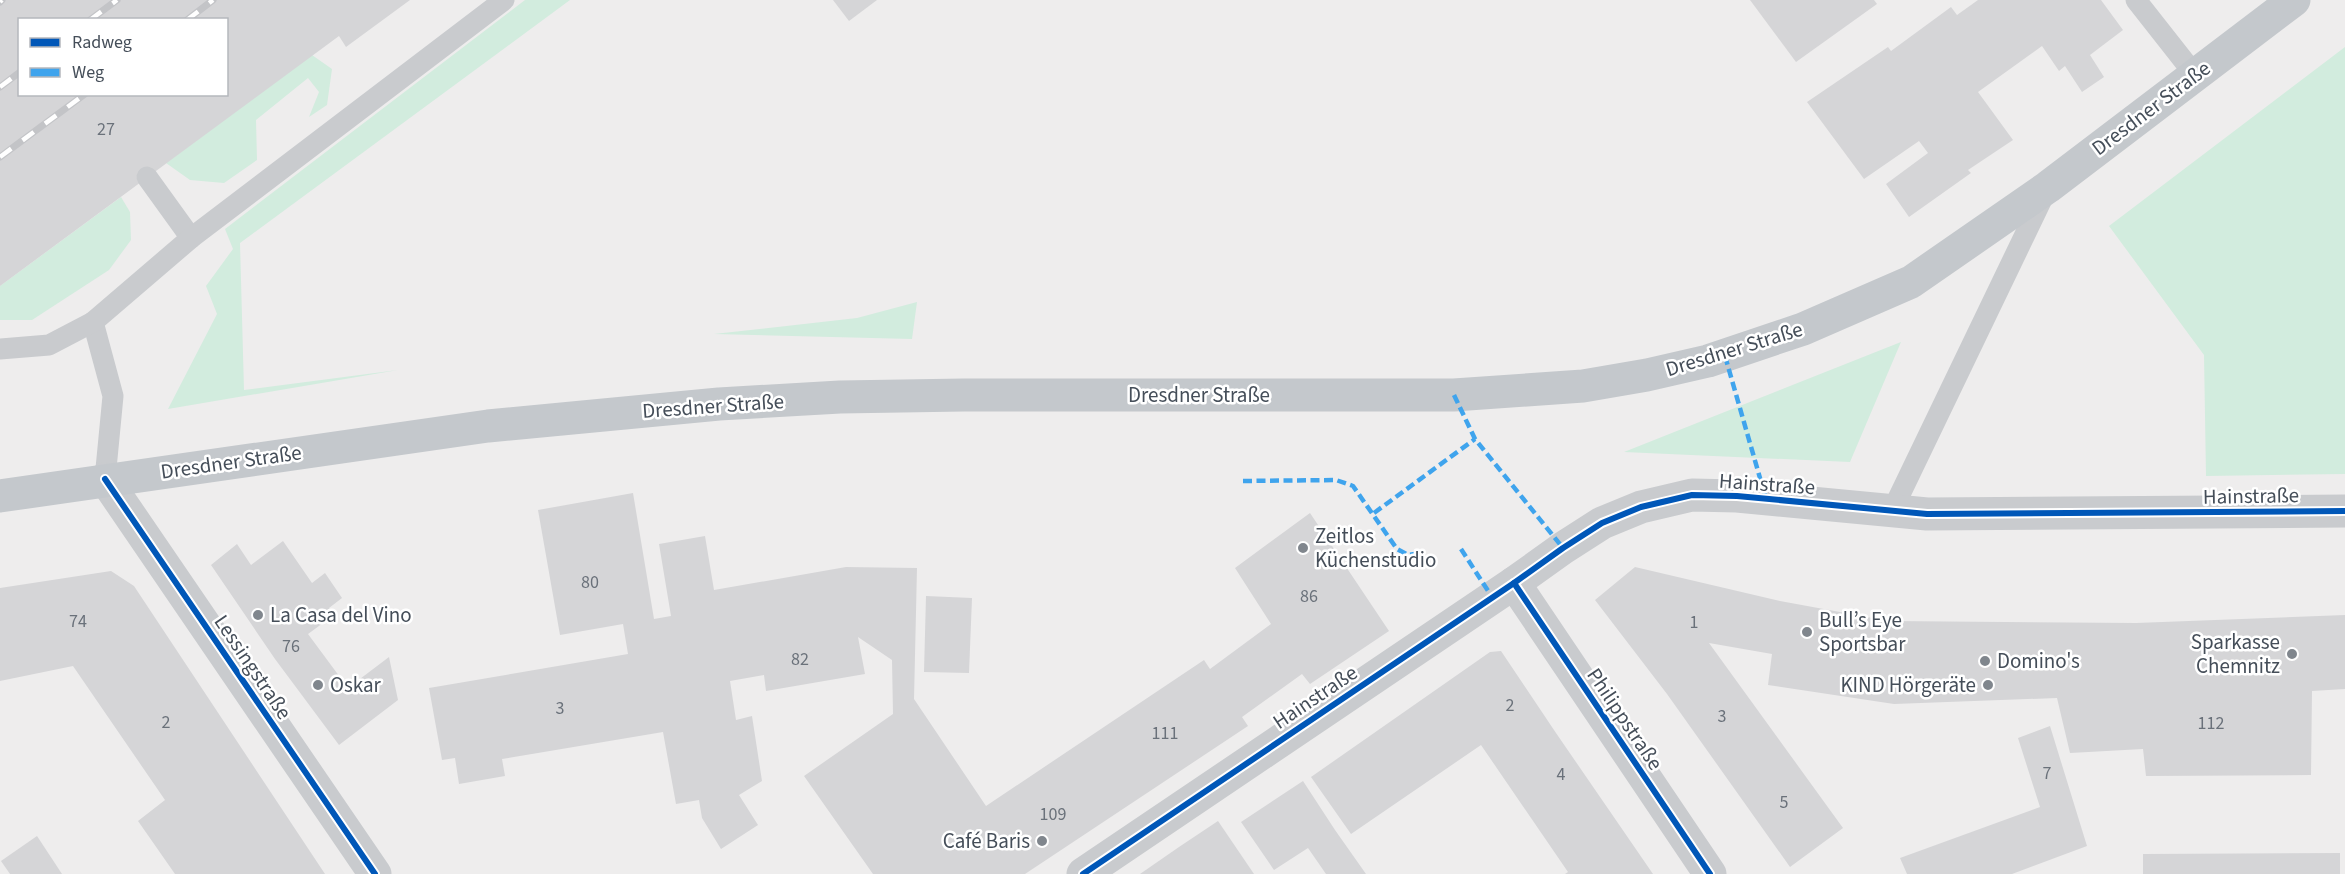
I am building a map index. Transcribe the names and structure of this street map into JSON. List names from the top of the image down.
{
  "streets": {
    "main road": ["Dresdner Straße"],
    "street": ["Hainstraße", "Lessingstraße", "Philippstraße"]
  },
  "crossings": [
    ["Dresdner Straße", "Lessingstraße"],
    ["Hainstraße", "Philippstraße"]
  ],
  "places": [
    "Zeitlos Küchenstudio",
    "La Casa del Vino",
    "Bull’s Eye Sportsbar",
    "Sparkasse Chemnitz",
    "Domino's",
    "Oskar",
    "KIND Hörgeräte",
    "Café Baris"
  ],
  "house_numbers": [
    "27",
    "80",
    "86",
    "74",
    "1",
    "76",
    "82",
    "2",
    "3",
    "3",
    "2",
    "112",
    "111",
    "7",
    "4",
    "5",
    "109"
  ],
  "legend": ["Radweg", "Weg"]
}
